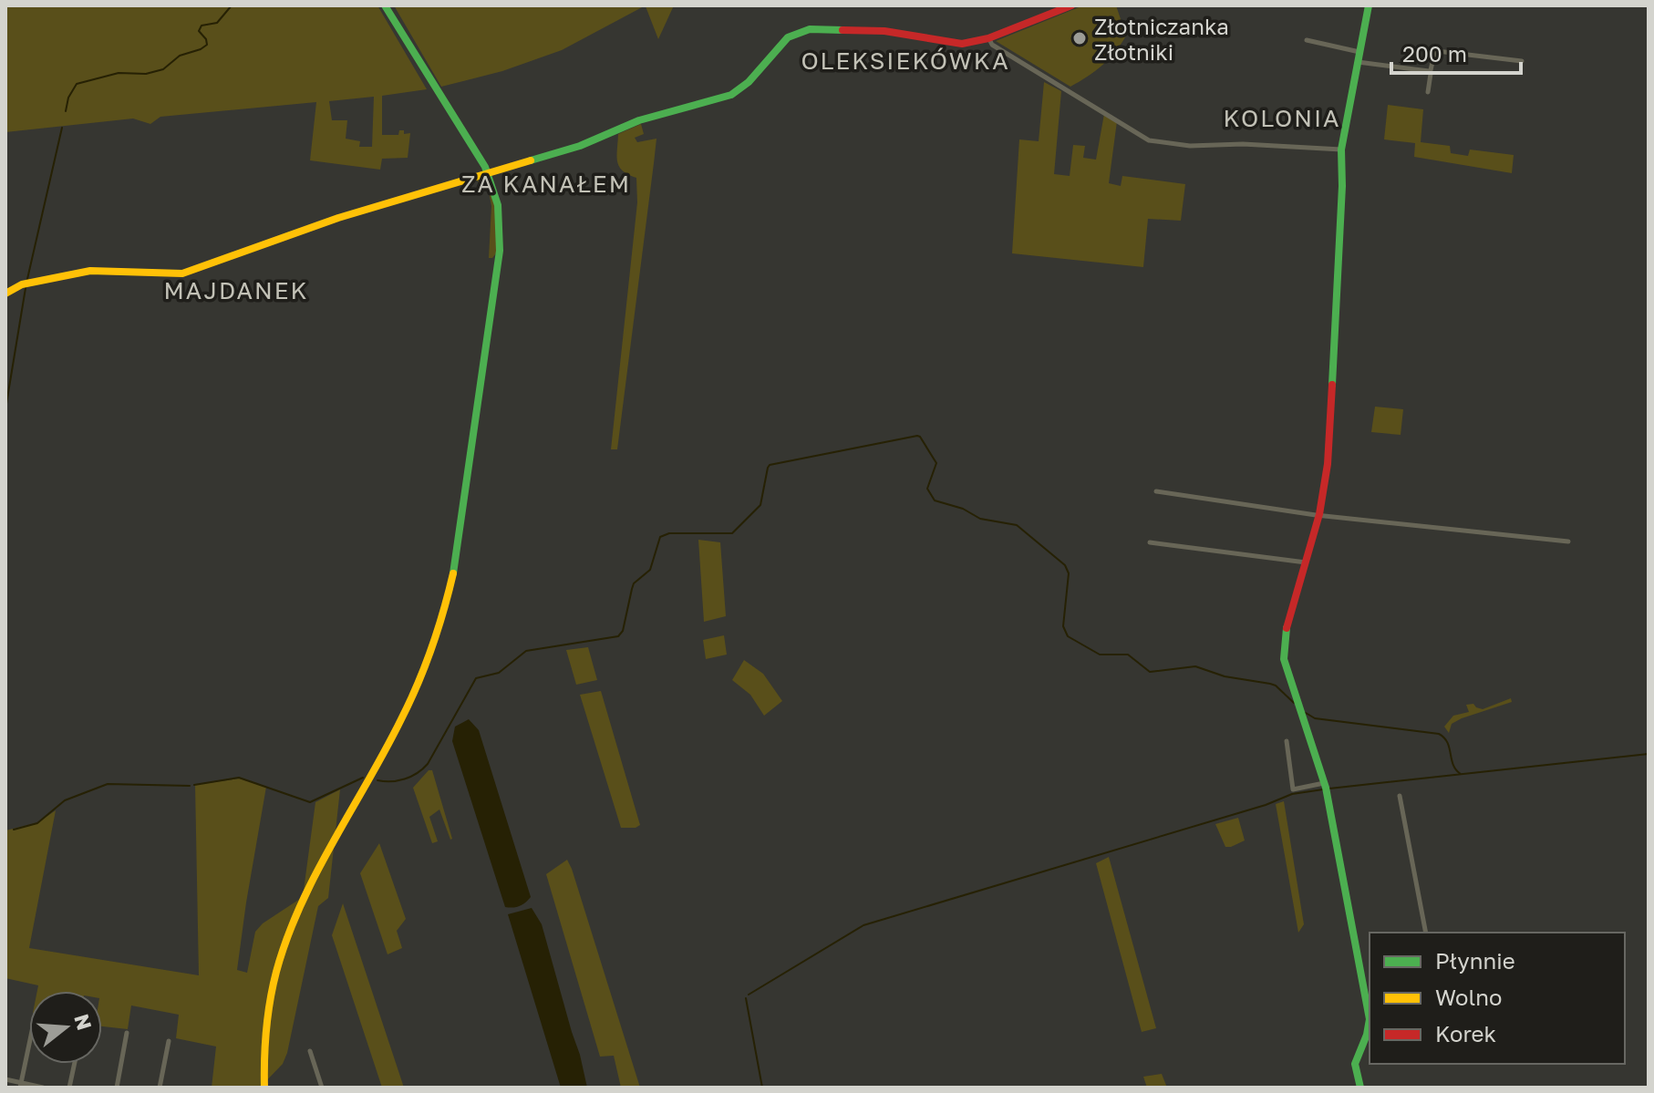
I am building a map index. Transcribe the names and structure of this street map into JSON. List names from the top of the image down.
{
  "districts": [
    "OLEKSIEKÓWKA",
    "KOLONIA",
    "ZA KANAŁEM",
    "MAJDANEK"
  ],
  "places": ["Złotniczanka Złotniki"],
  "legend": ["Płynnie", "Wolno", "Korek"],
  "scale_bar": "200 m",
  "north": "right"
}
